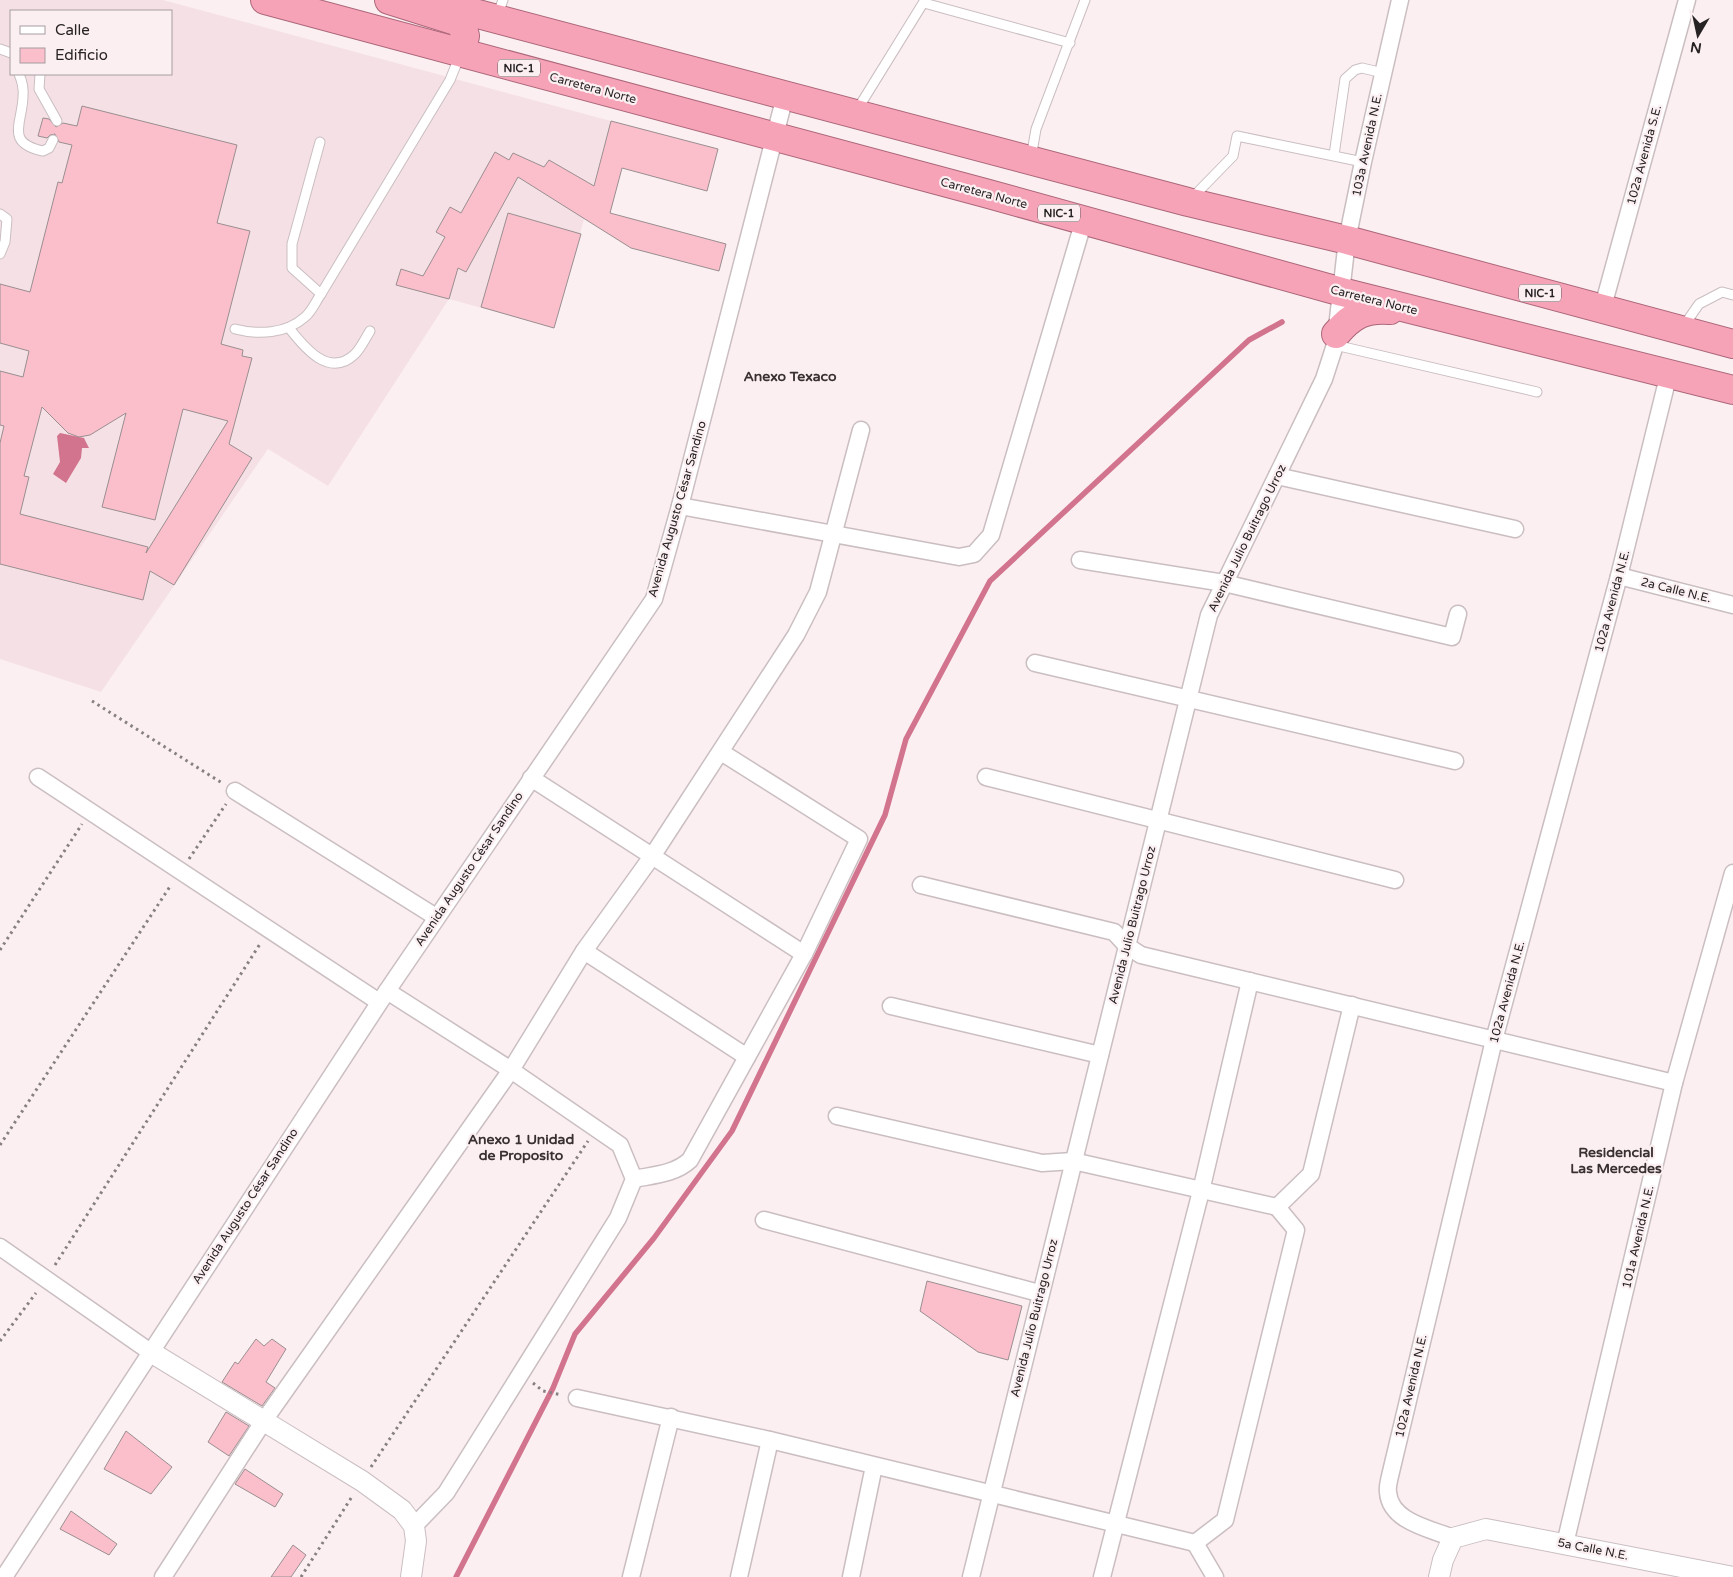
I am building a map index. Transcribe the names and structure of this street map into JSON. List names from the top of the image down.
{
  "streets": {
    "highway": ["NIC-1", "Carretera Norte"],
    "street": [
      "103a Avenida N.E.",
      "102a Avenida S.E.",
      "Avenida Augusto César Sandino",
      "Avenida Julio Buitrago Urroz",
      "2a Calle N.E.",
      "102a Avenida N.E.",
      "101a Avenida N.E.",
      "5a Calle N.E."
    ]
  },
  "crossings": [
    ["NIC-1", "103a Avenida N.E."],
    ["NIC-1", "102a Avenida S.E."],
    ["NIC-1", "Avenida Augusto César Sandino"],
    ["Carretera Norte", "103a Avenida N.E."],
    ["Carretera Norte", "Avenida Augusto César Sandino"],
    ["Carretera Norte", "Avenida Julio Buitrago Urroz"],
    ["Carretera Norte", "102a Avenida N.E."],
    ["103a Avenida N.E.", "Avenida Julio Buitrago Urroz"],
    ["2a Calle N.E.", "102a Avenida N.E."],
    ["102a Avenida N.E.", "5a Calle N.E."],
    ["101a Avenida N.E.", "5a Calle N.E."]
  ],
  "districts": ["Anexo Texaco", "Anexo 1 Unidad de Proposito", "Residencial Las Mercedes"],
  "legend": ["Calle", "Edificio"],
  "north": "bottom"
}
